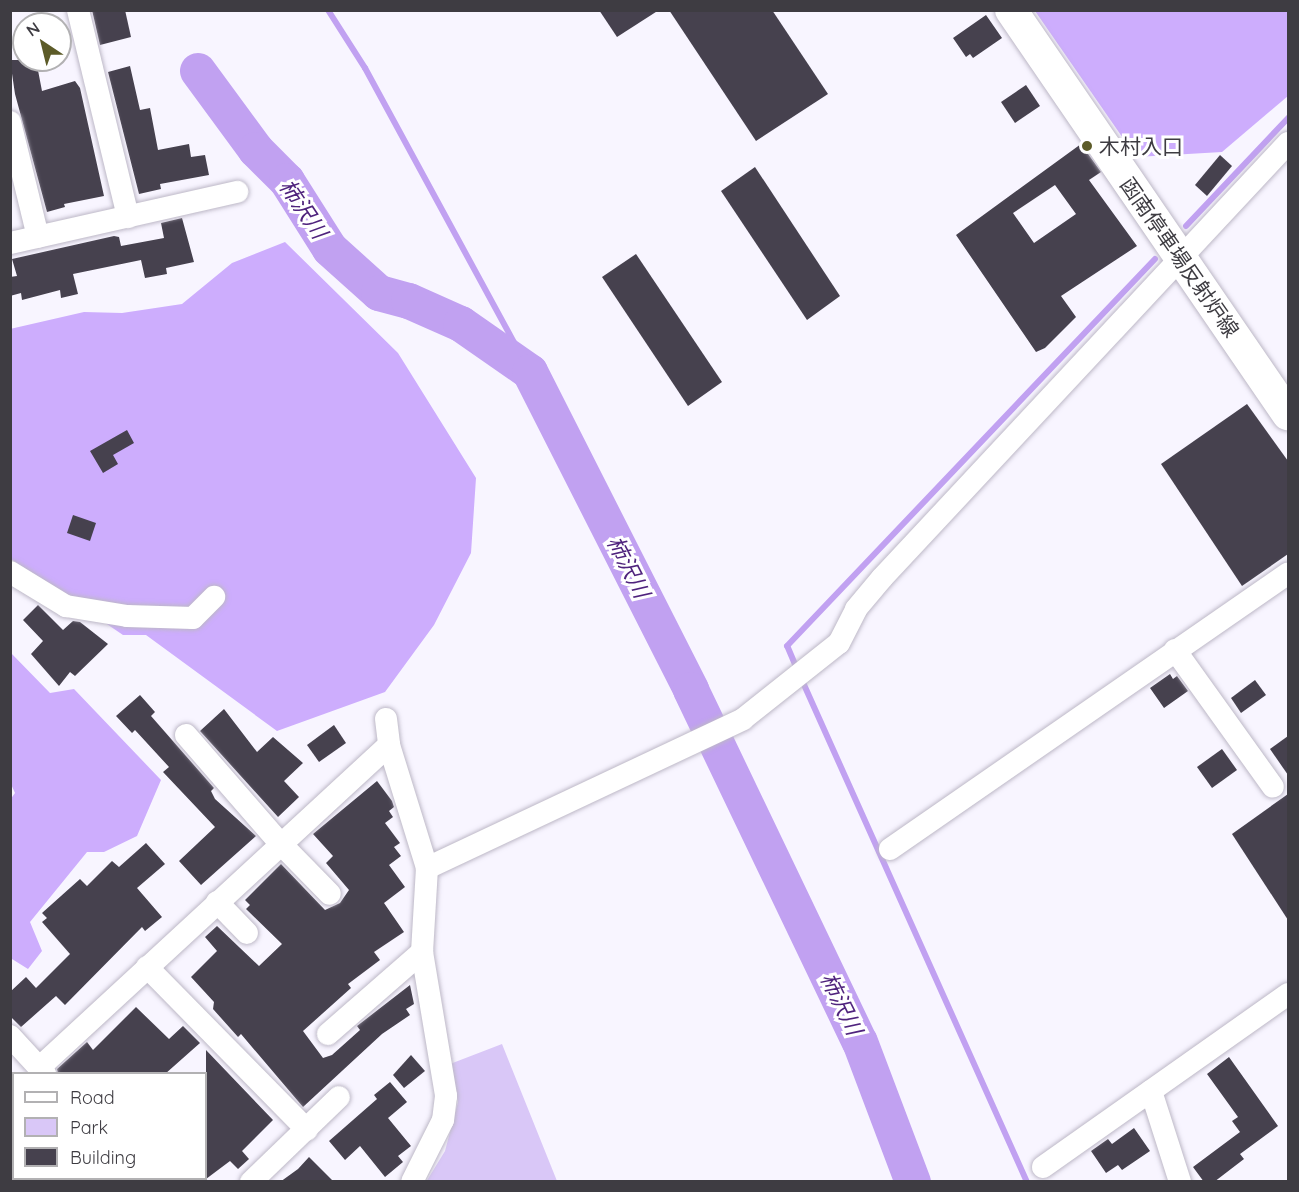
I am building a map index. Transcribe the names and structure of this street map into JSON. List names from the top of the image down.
{
  "streets": {
    "main road": ["函南停車場反射炉線"]
  },
  "water": ["柿沢川"],
  "places": ["木村入口"],
  "legend": ["Road", "Park", "Building"],
  "north": "top left"
}
